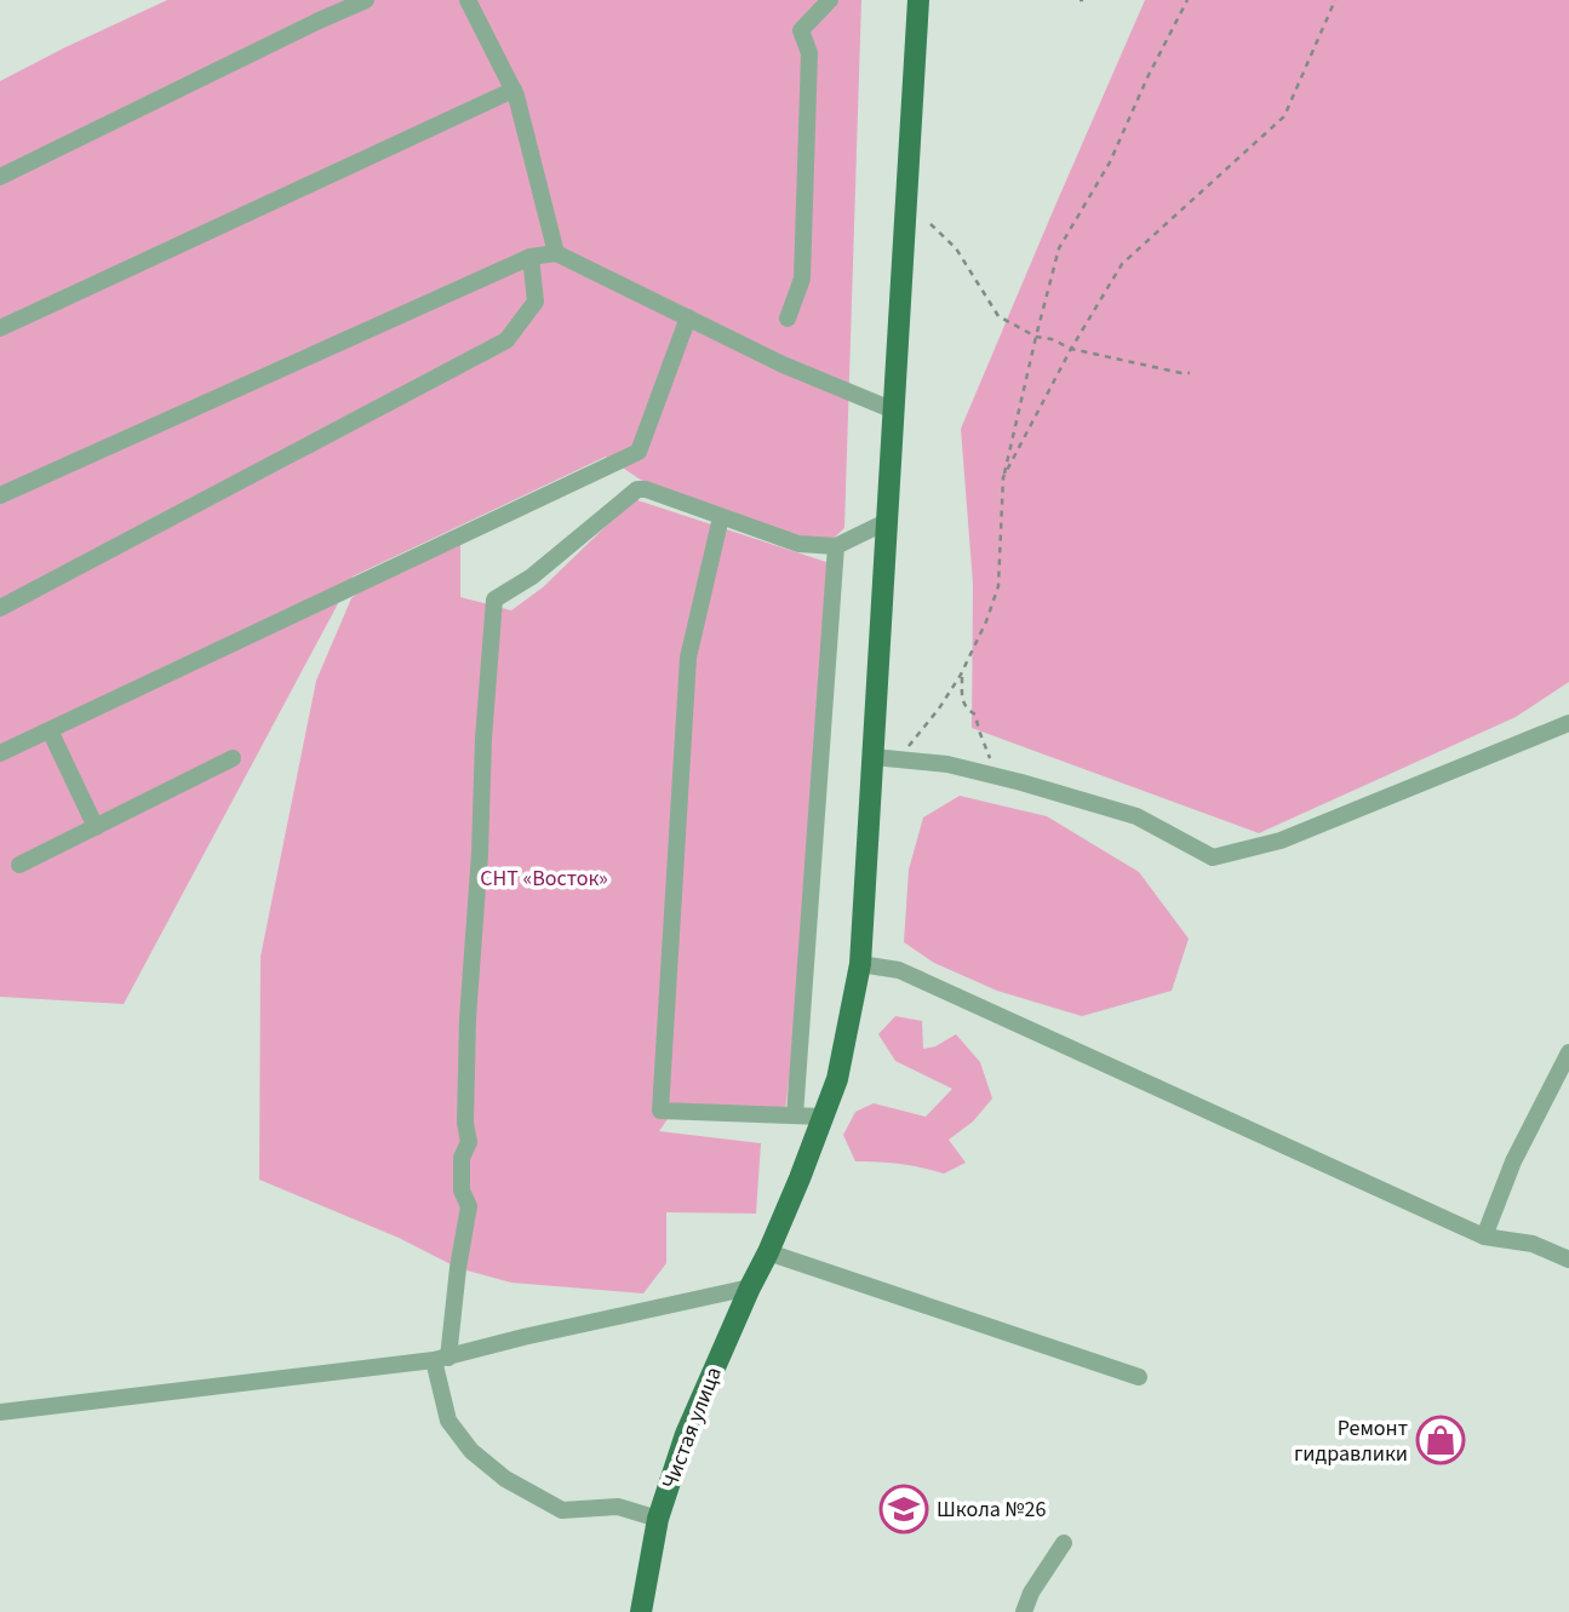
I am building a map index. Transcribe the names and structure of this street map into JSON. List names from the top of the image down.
{
  "streets": {
    "main road": ["Чистая улица"]
  },
  "parks": ["СНТ «Восток»"],
  "places": {
    "shop": ["Ремонт гидравлики"],
    "school or university": ["Школа №26"]
  }
}
